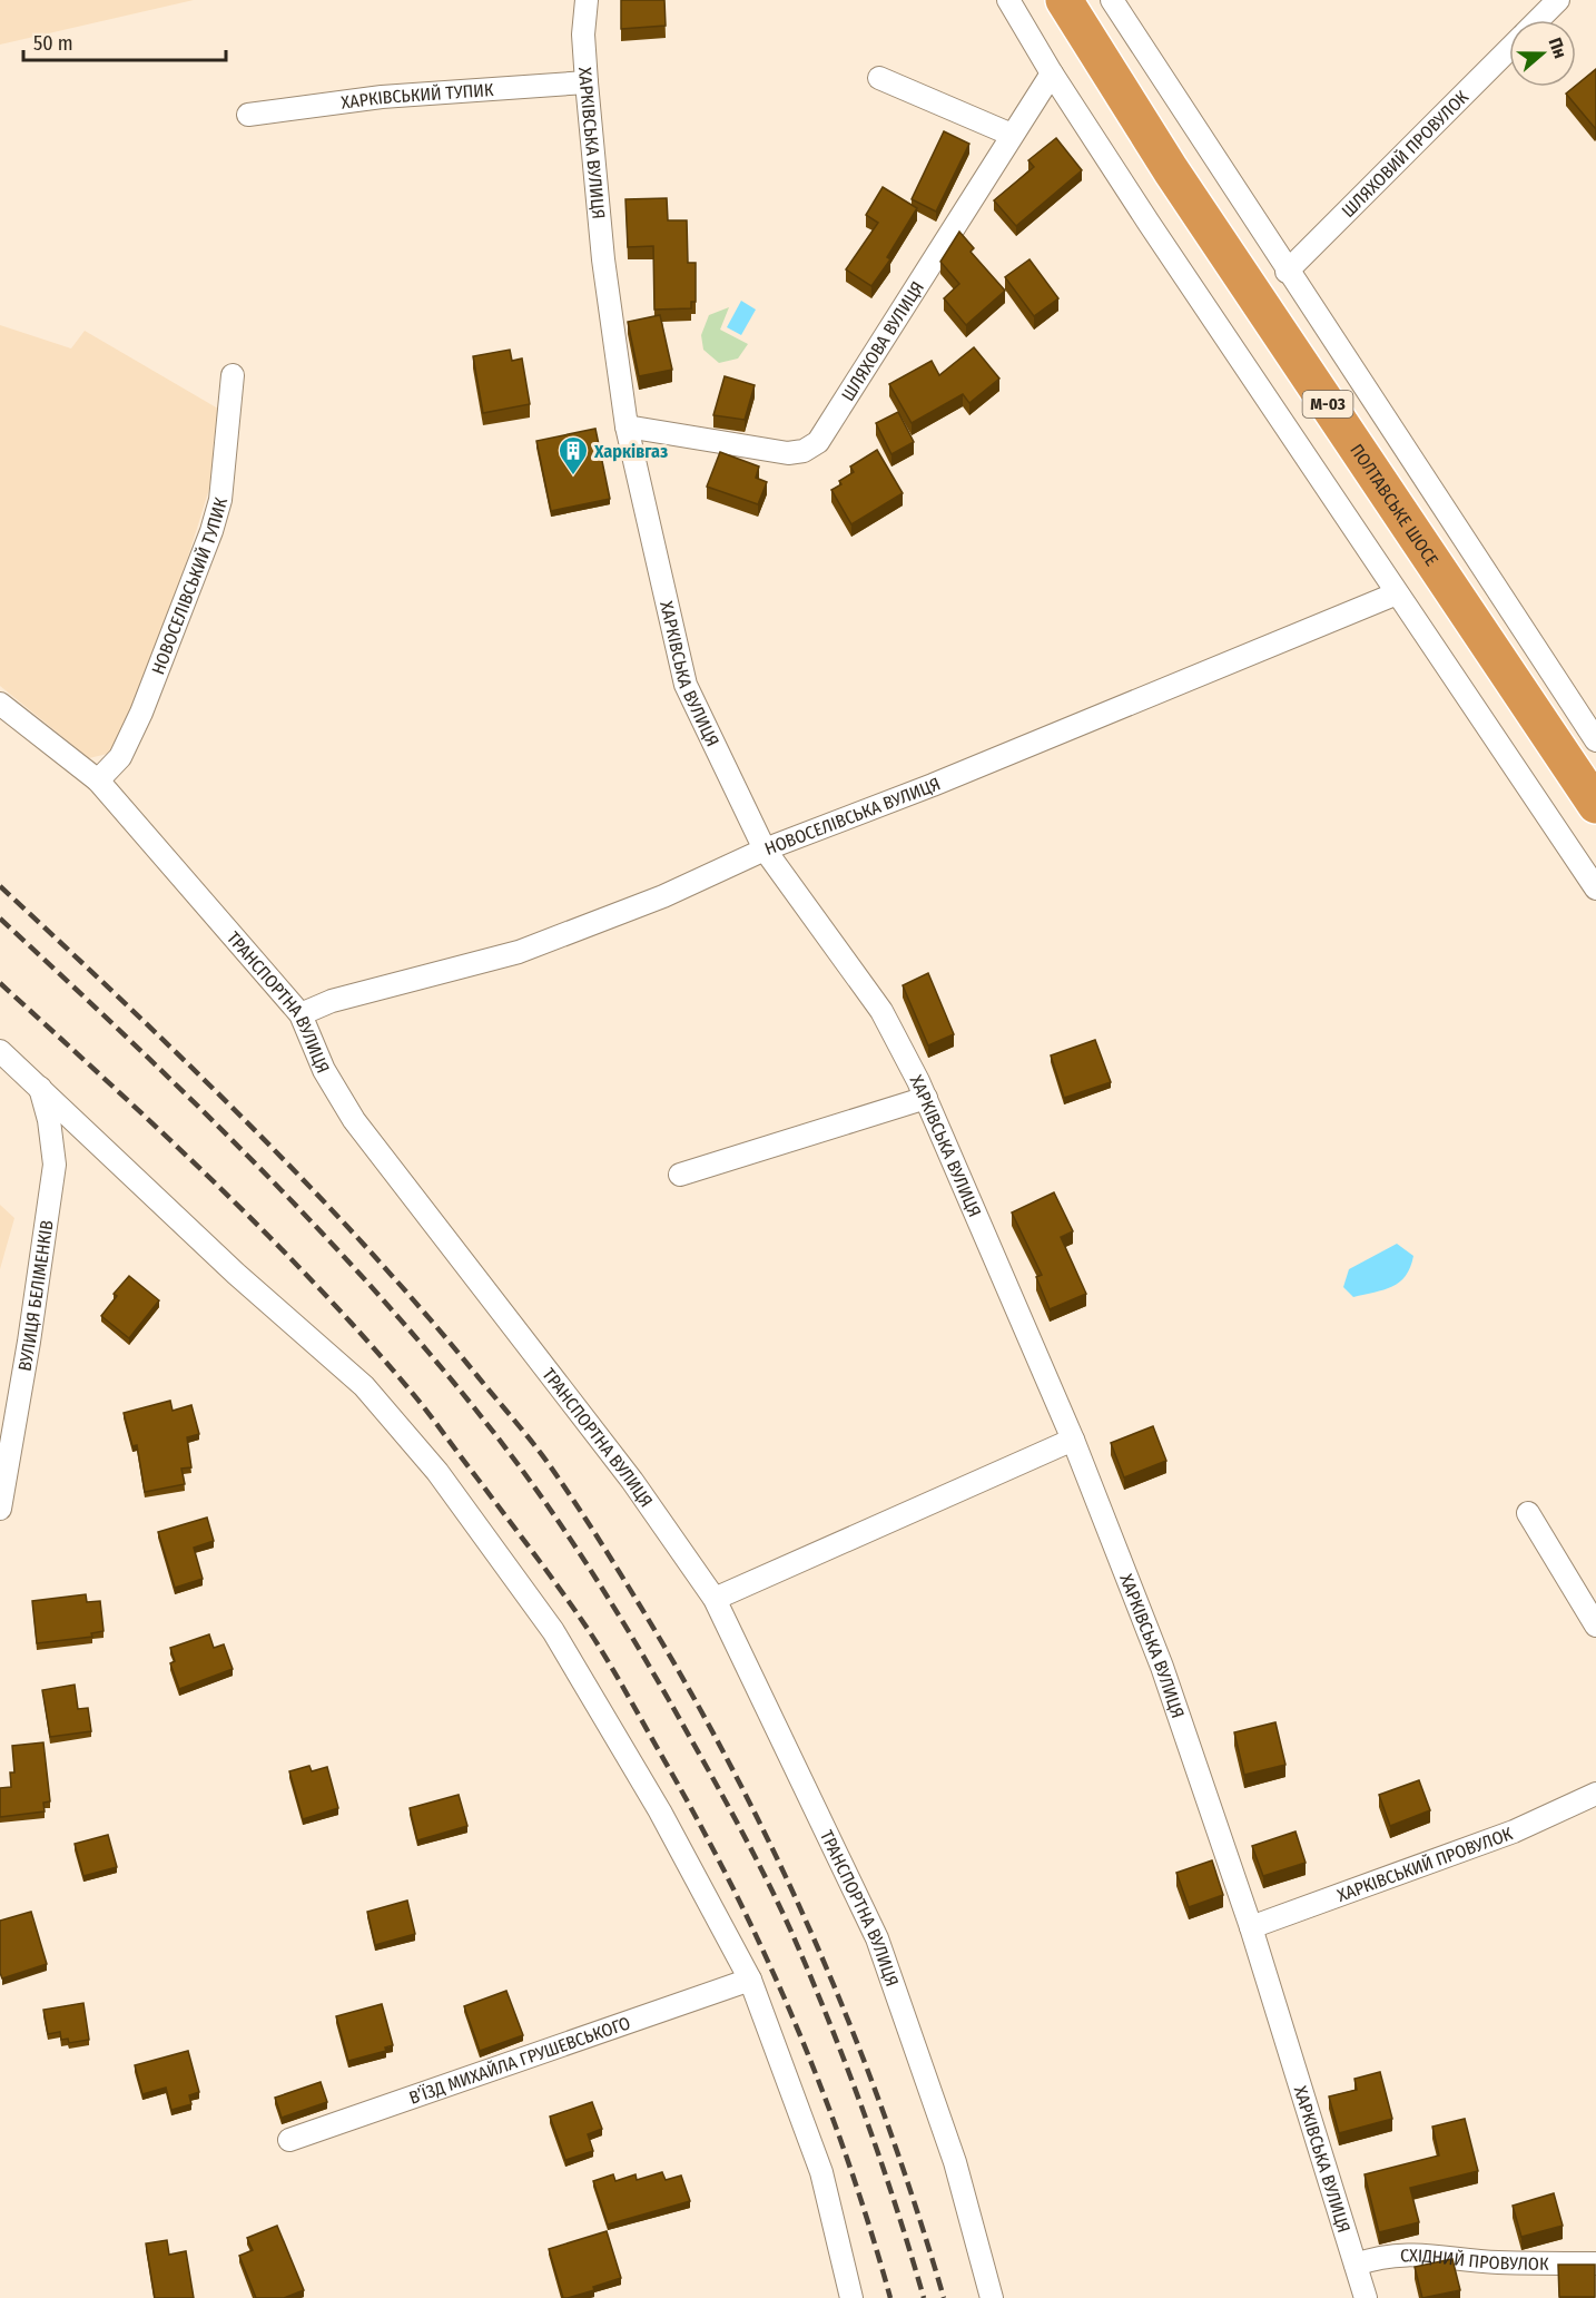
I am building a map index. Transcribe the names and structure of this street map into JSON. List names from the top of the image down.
{
  "streets": {
    "highway": ["М-03", "ПОЛТАВСЬКЕ ШОСЕ"],
    "street": [
      "ХАРКІВСЬКИЙ ТУПИК",
      "ХАРКІВСЬКА ВУЛИЦЯ",
      "ШЛЯХОВИЙ ПРОВУЛОК",
      "ШЛЯХОВА ВУЛИЦЯ",
      "НОВОСЕЛІВСЬКИЙ ТУПИК",
      "НОВОСЕЛІВСЬКА ВУЛИЦЯ",
      "ТРАНСПОРТНА ВУЛИЦЯ",
      "ВУЛИЦЯ БЕЛІМЕНКІВ",
      "ХАРКІВСЬКИЙ ПРОВУЛОК",
      "В’ЇЗД МИХАЙЛА ГРУШЕВСЬКОГО",
      "СХІДНИЙ ПРОВУЛОК"
    ]
  },
  "crossings": [
    ["ХАРКІВСЬКИЙ ТУПИК", "ХАРКІВСЬКА ВУЛИЦЯ"],
    ["ХАРКІВСЬКА ВУЛИЦЯ", "ШЛЯХОВА ВУЛИЦЯ"],
    ["ХАРКІВСЬКА ВУЛИЦЯ", "НОВОСЕЛІВСЬКА ВУЛИЦЯ"],
    ["ХАРКІВСЬКА ВУЛИЦЯ", "ХАРКІВСЬКИЙ ПРОВУЛОК"],
    ["ХАРКІВСЬКА ВУЛИЦЯ", "СХІДНИЙ ПРОВУЛОК"],
    ["НОВОСЕЛІВСЬКИЙ ТУПИК", "ТРАНСПОРТНА ВУЛИЦЯ"],
    ["НОВОСЕЛІВСЬКА ВУЛИЦЯ", "ТРАНСПОРТНА ВУЛИЦЯ"]
  ],
  "places": {
    "building": ["Харківгаз"]
  },
  "scale_bar": "50 m",
  "north": "right"
}
